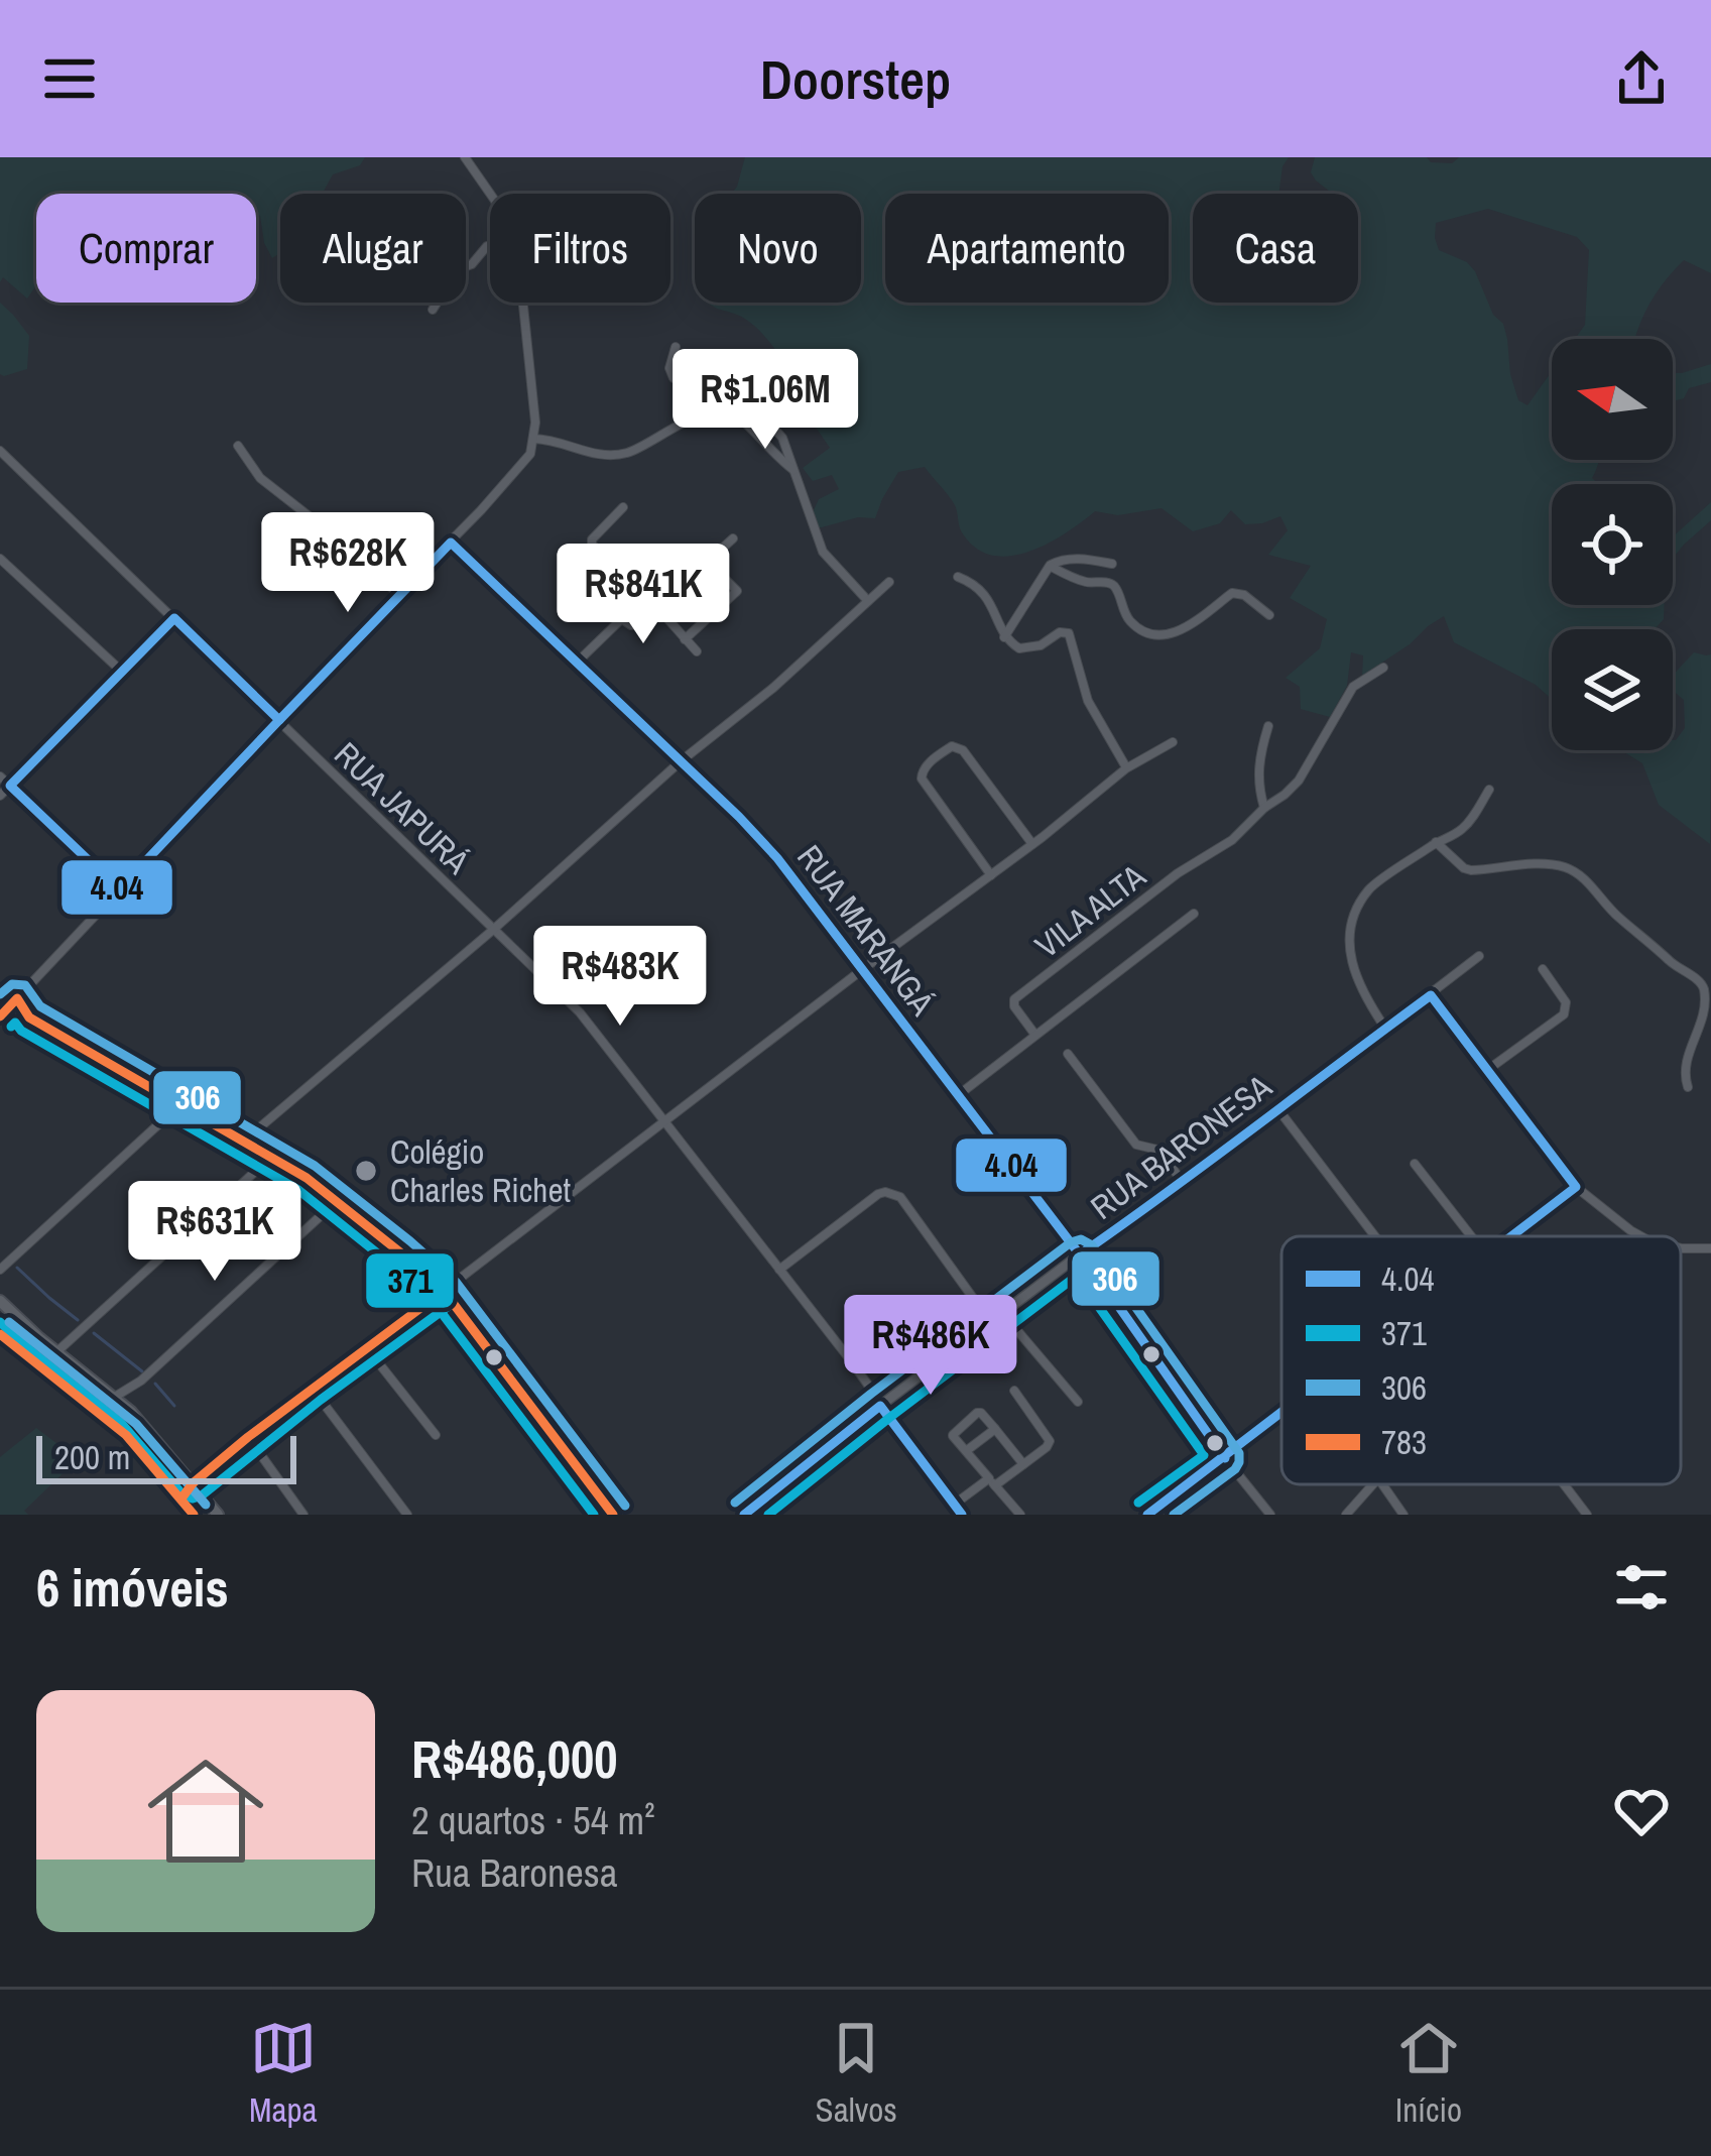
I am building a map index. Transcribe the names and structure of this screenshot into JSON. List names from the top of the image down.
{
  "streets": {
    "street": [
      "RUA JAPURÁ",
      "VILA ALTA",
      "RUA MARANGÁ",
      "RUA BARONESA"
    ]
  },
  "crossings": [
    ["RUA JAPURÁ", "RUA BARONESA"],
    ["VILA ALTA", "RUA MARANGÁ"],
    ["RUA MARANGÁ", "RUA BARONESA"]
  ],
  "places": ["Colégio Charles Richet"],
  "lines": [
    "transit line 4.04",
    "transit line 306",
    "transit line 783",
    "transit line 371"
  ],
  "legend": [
    "4.04",
    "371",
    "306",
    "783"
  ],
  "scale_bar": "200 m",
  "north": "left",
  "page": {
    "header": "Doorstep",
    "chip": [
      "Comprar",
      "Alugar",
      "Filtros",
      "Novo",
      "Apartamento",
      "Casa"
    ],
    "price": [
      "R$1.06M",
      "R$628K",
      "R$841K",
      "R$483K",
      "R$631K",
      "R$486K"
    ],
    "scale": "200 m",
    "heading": "6 imóveis",
    "list": [
      {
        "name": "R$486,000",
        "note": "2 quartos · 54 m² · Rua Baronesa"
      }
    ],
    "tabs": ["Mapa", "Salvos", "Início"]
  }
}
